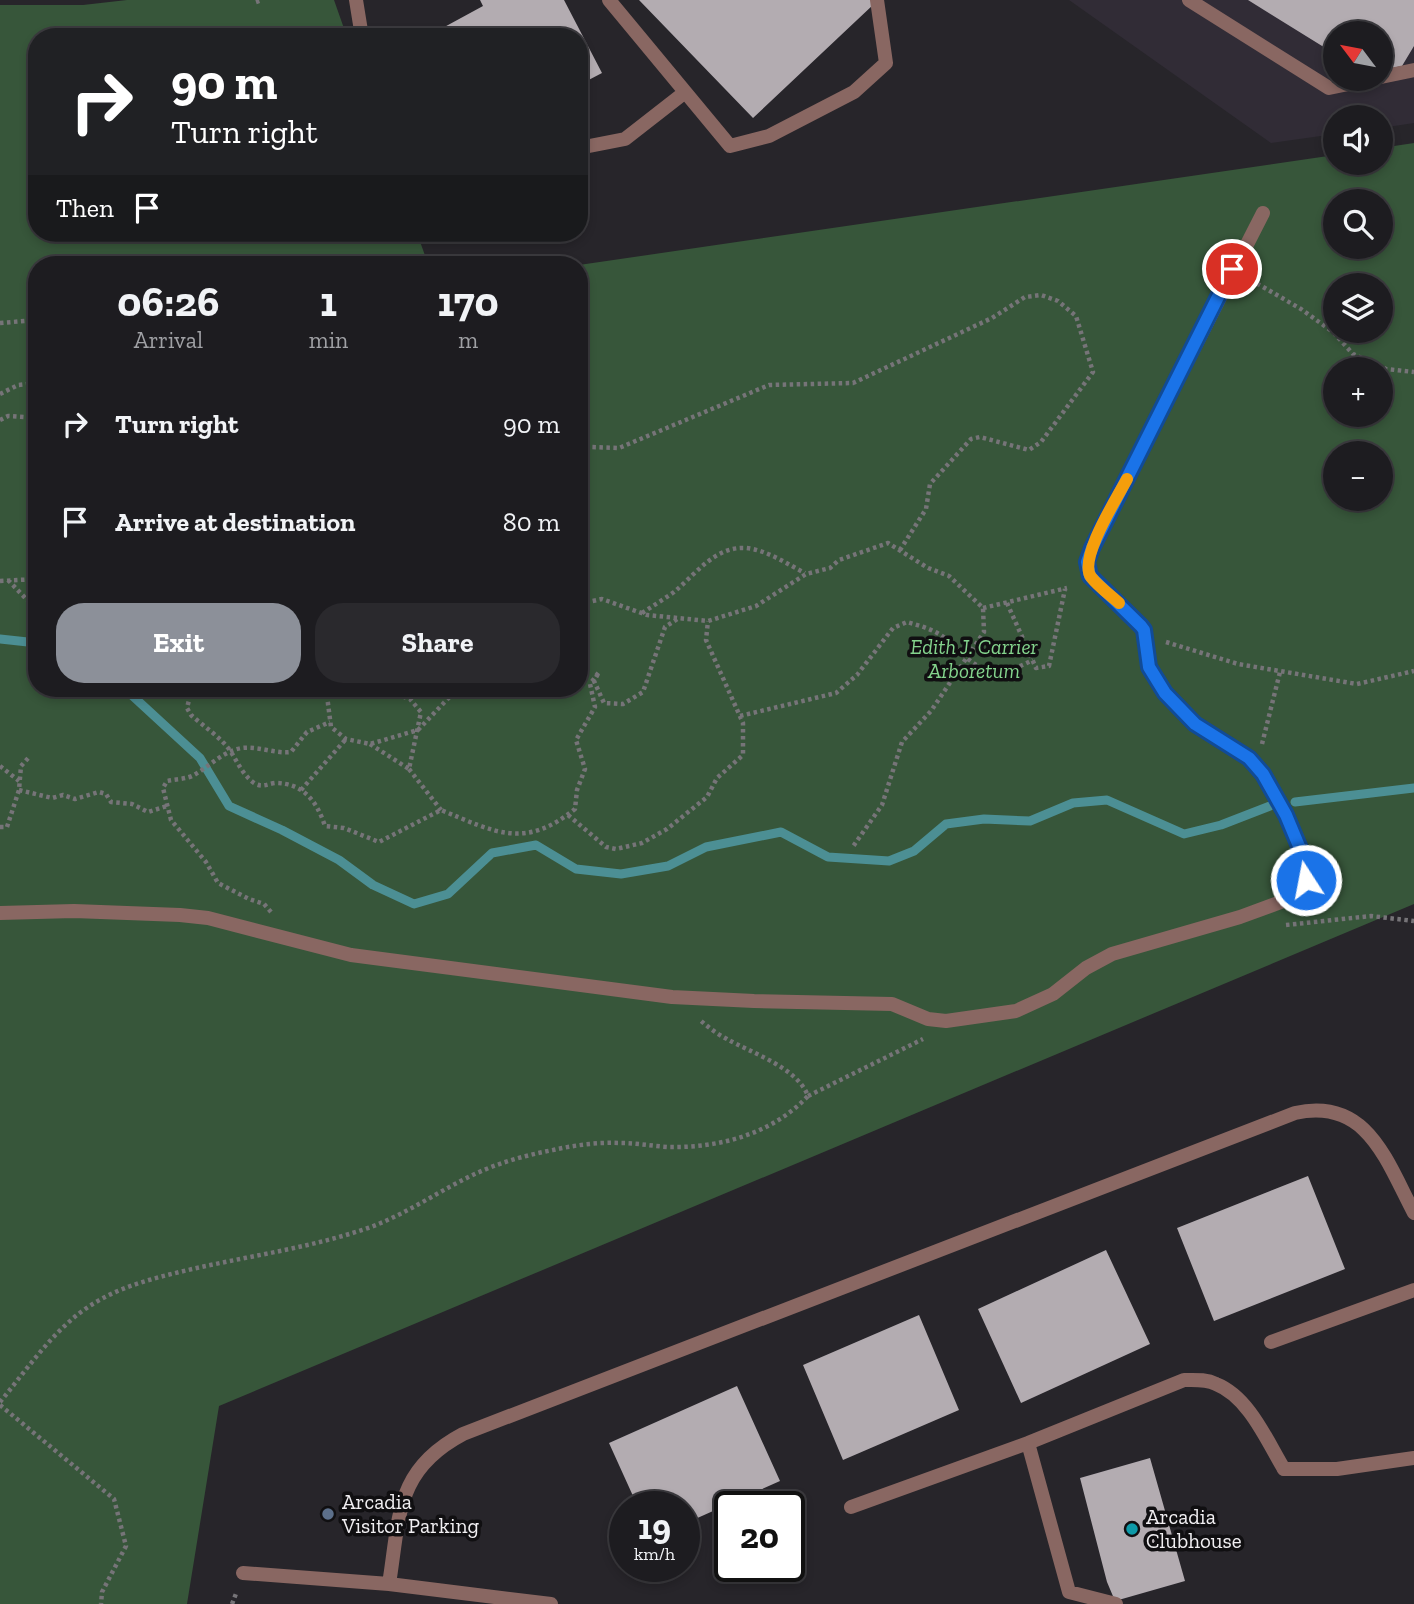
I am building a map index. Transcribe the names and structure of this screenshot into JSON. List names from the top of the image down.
{
  "parks": ["Edith J. Carrier Arboretum"],
  "places": ["Arcadia Visitor Parking", "Arcadia Clubhouse"],
  "north": "top left",
  "page": {
    "map_buttons": ["+", "−"],
    "turn": ["90 m", "Turn right"],
    "then": "Then",
    "eta": [
      "06:26",
      "Arrival",
      "1",
      "min",
      "170",
      "m"
    ],
    "list": [
      {
        "name": "Turn right",
        "value": "90 m"
      },
      {
        "name": "Arrive at destination",
        "value": "80 m"
      }
    ],
    "buttons": ["Exit", "Share"],
    "speed": "19 km/h",
    "limit": "20"
  }
}
